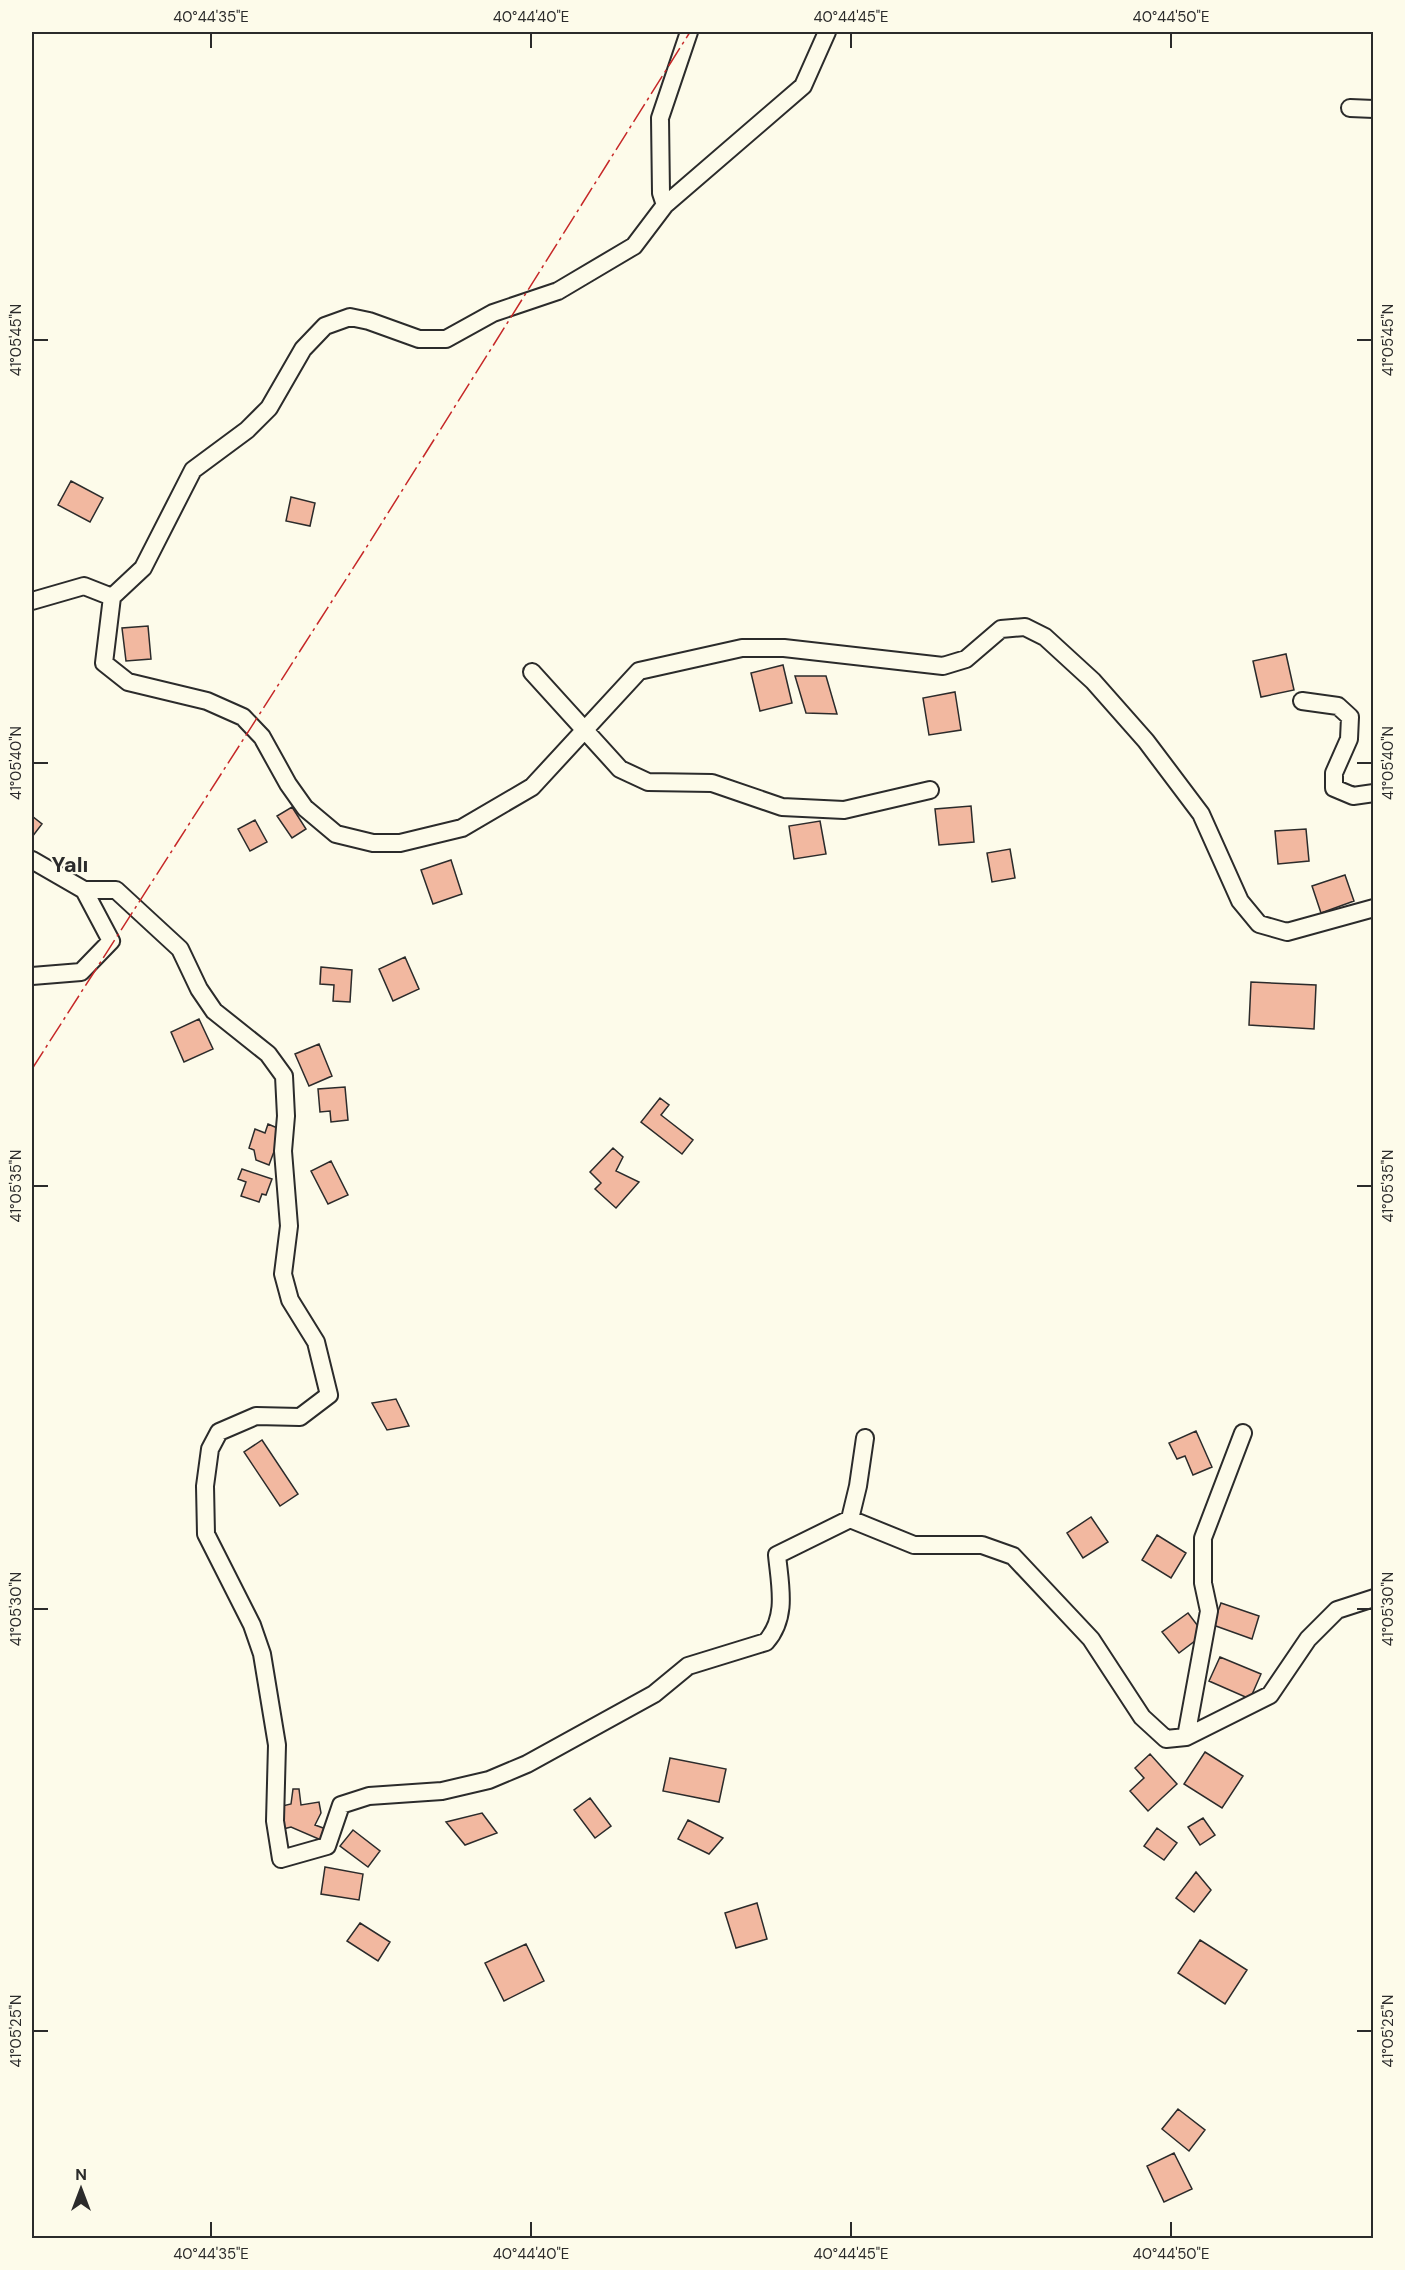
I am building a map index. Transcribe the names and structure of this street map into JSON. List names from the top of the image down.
{
  "districts": ["Yalı"],
  "north": "top",
  "coordinates": [
    "40°44'35\"E",
    "40°44'40\"E",
    "40°44'45\"E",
    "40°44'50\"E",
    "41°05'45\"N",
    "41°05'40\"N",
    "41°05'35\"N",
    "41°05'30\"N",
    "41°05'25\"N"
  ]
}
